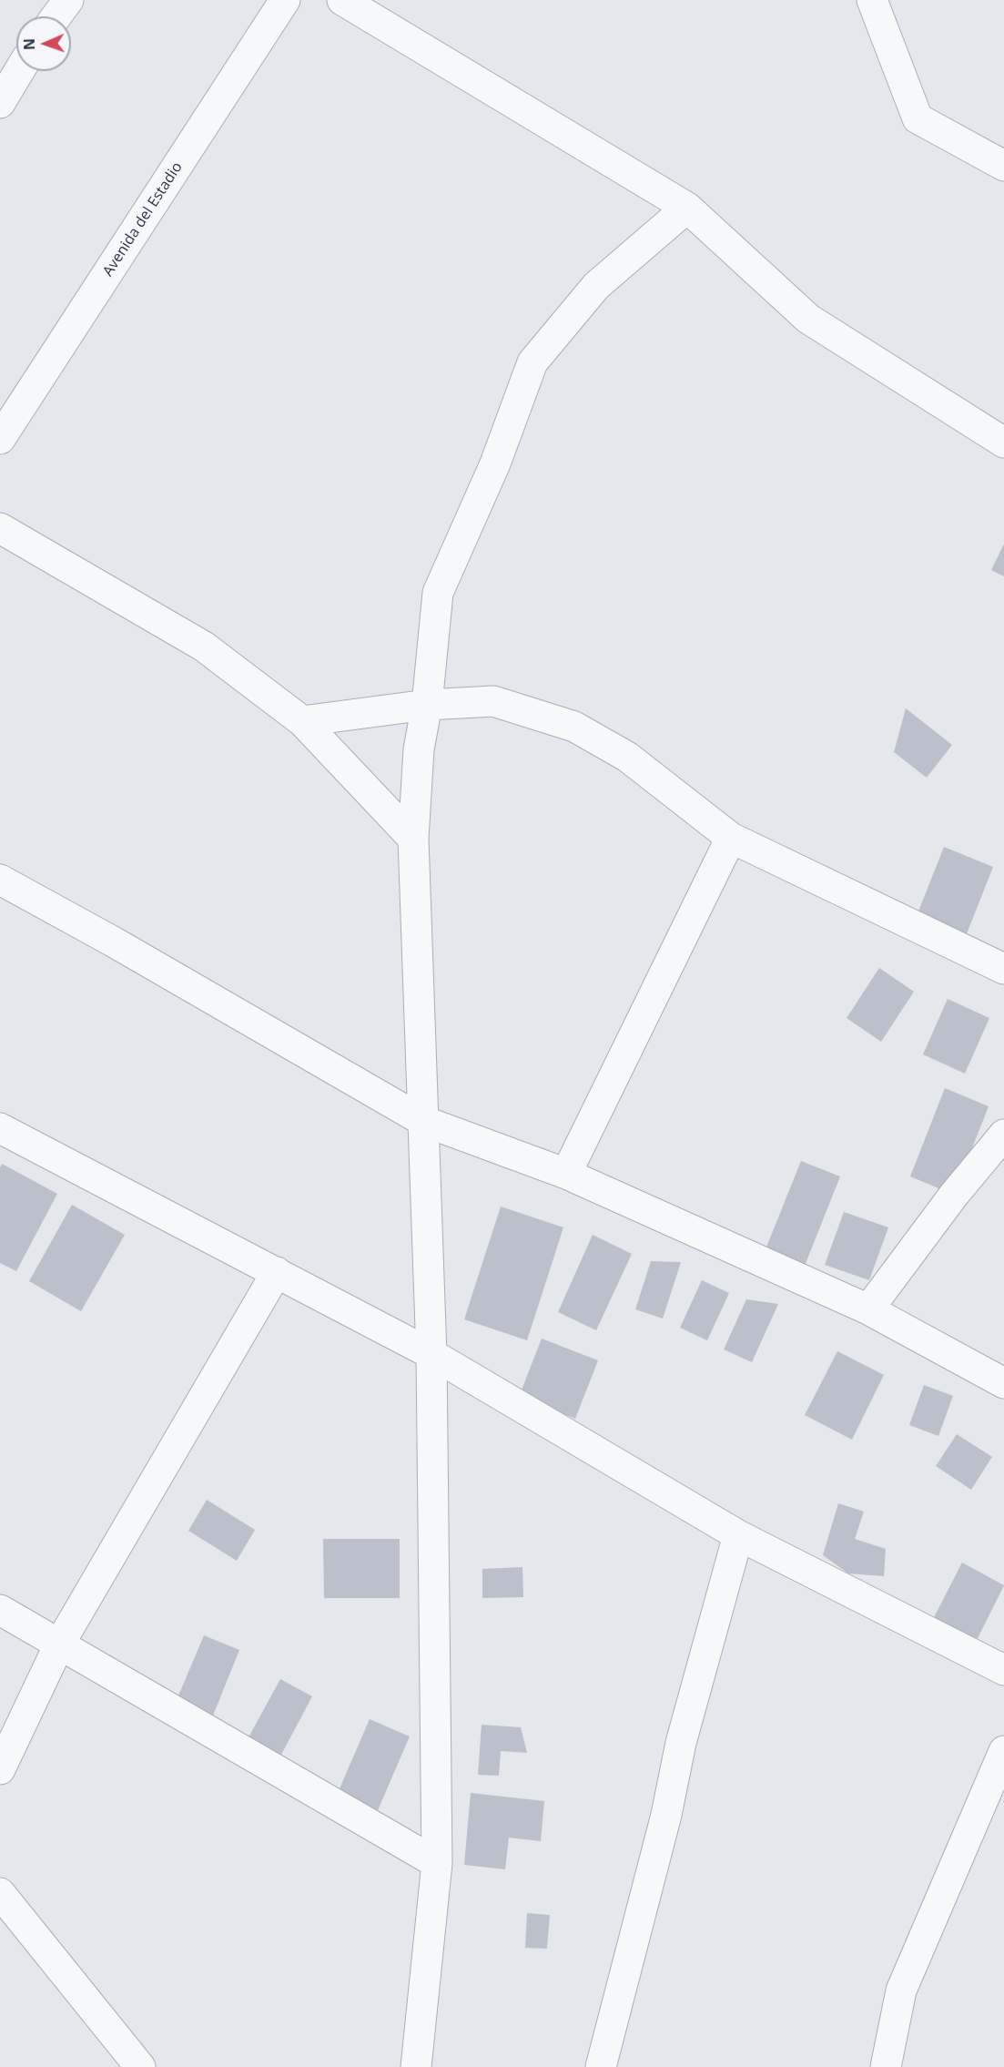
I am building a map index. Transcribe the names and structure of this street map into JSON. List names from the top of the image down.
{
  "streets": {
    "street": ["Avenida del Estadio"]
  },
  "north": "left"
}
